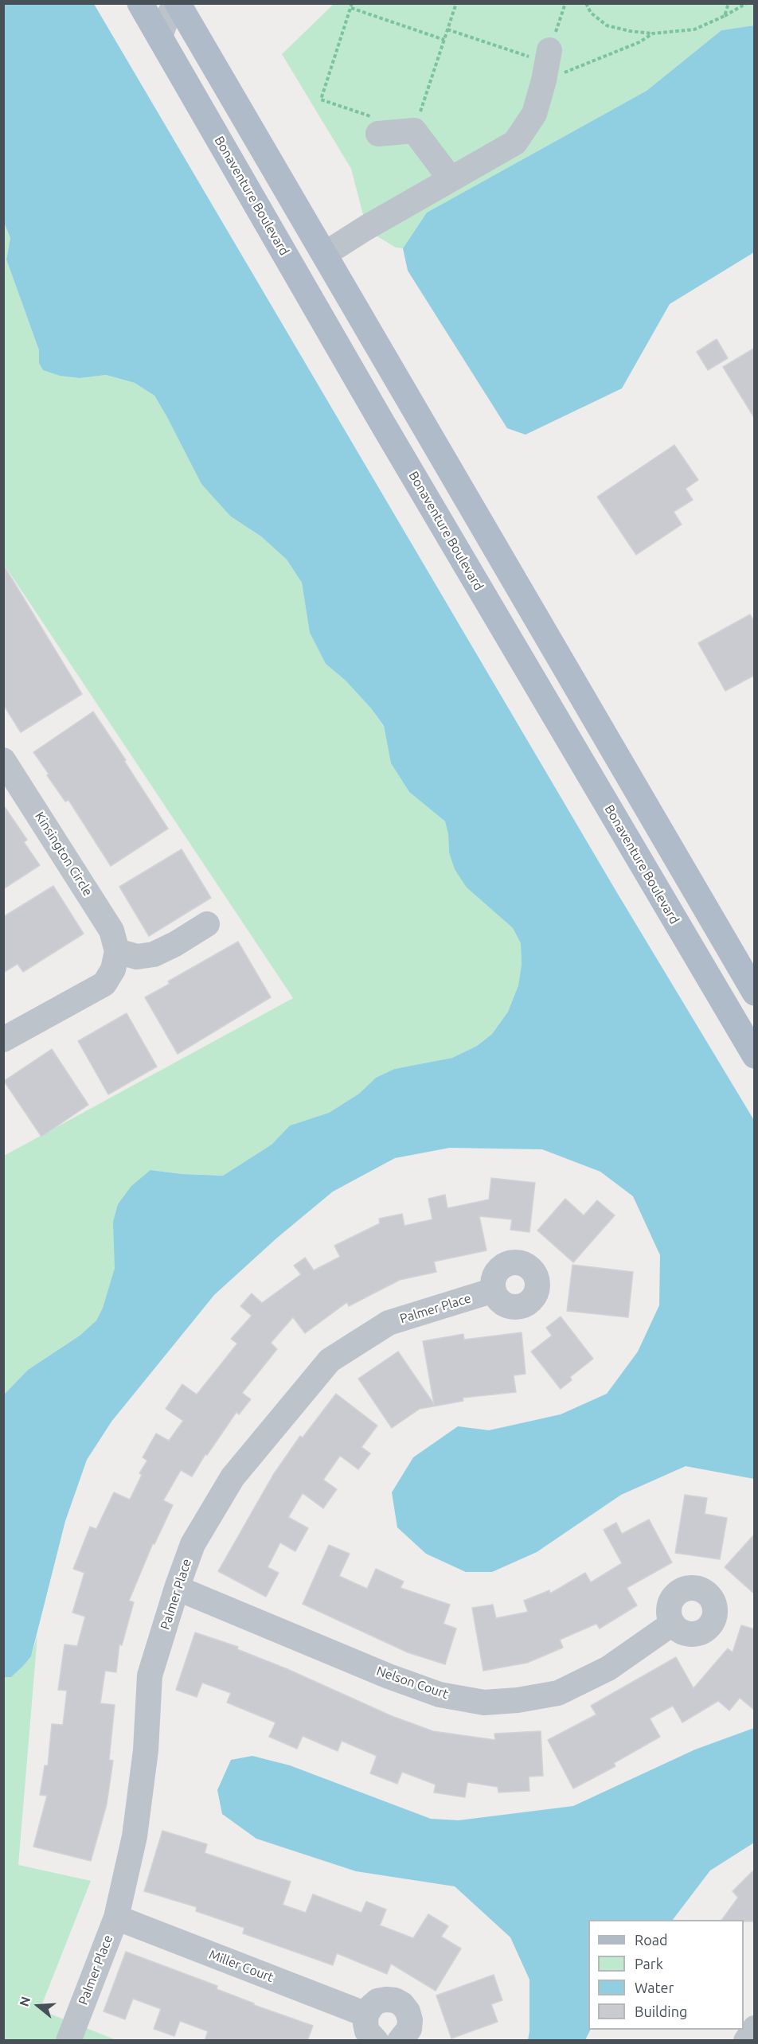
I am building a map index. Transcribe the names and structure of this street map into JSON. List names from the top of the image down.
{
  "streets": {
    "main road": ["Bonaventure Boulevard"],
    "street": [
      "Kinsington Circle",
      "Palmer Place",
      "Nelson Court",
      "Miller Court"
    ]
  },
  "crossings": [
    ["Palmer Place", "Nelson Court"],
    ["Palmer Place", "Miller Court"]
  ],
  "legend": [
    "Road",
    "Park",
    "Water",
    "Building"
  ],
  "north": "left"
}
